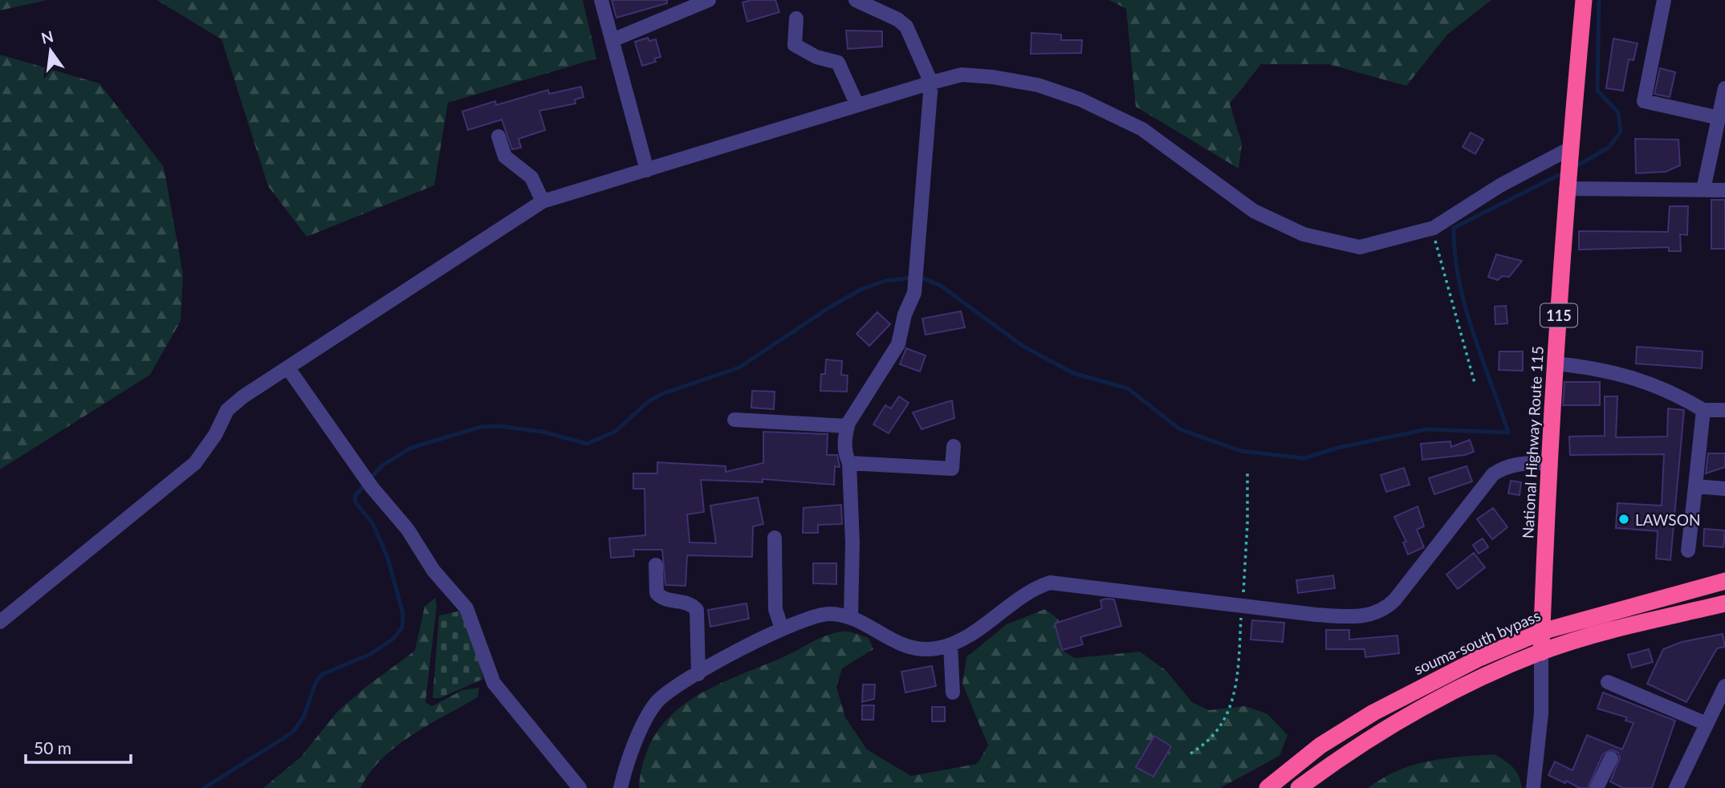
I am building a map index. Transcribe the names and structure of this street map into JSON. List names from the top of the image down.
{
  "streets": {
    "highway": ["115", "National Highway Route 115", "souma-south bypass"]
  },
  "crossings": [
    ["National Highway Route 115", "souma-south bypass"]
  ],
  "places": ["LAWSON"],
  "scale_bar": "50 m",
  "north": "top"
}
